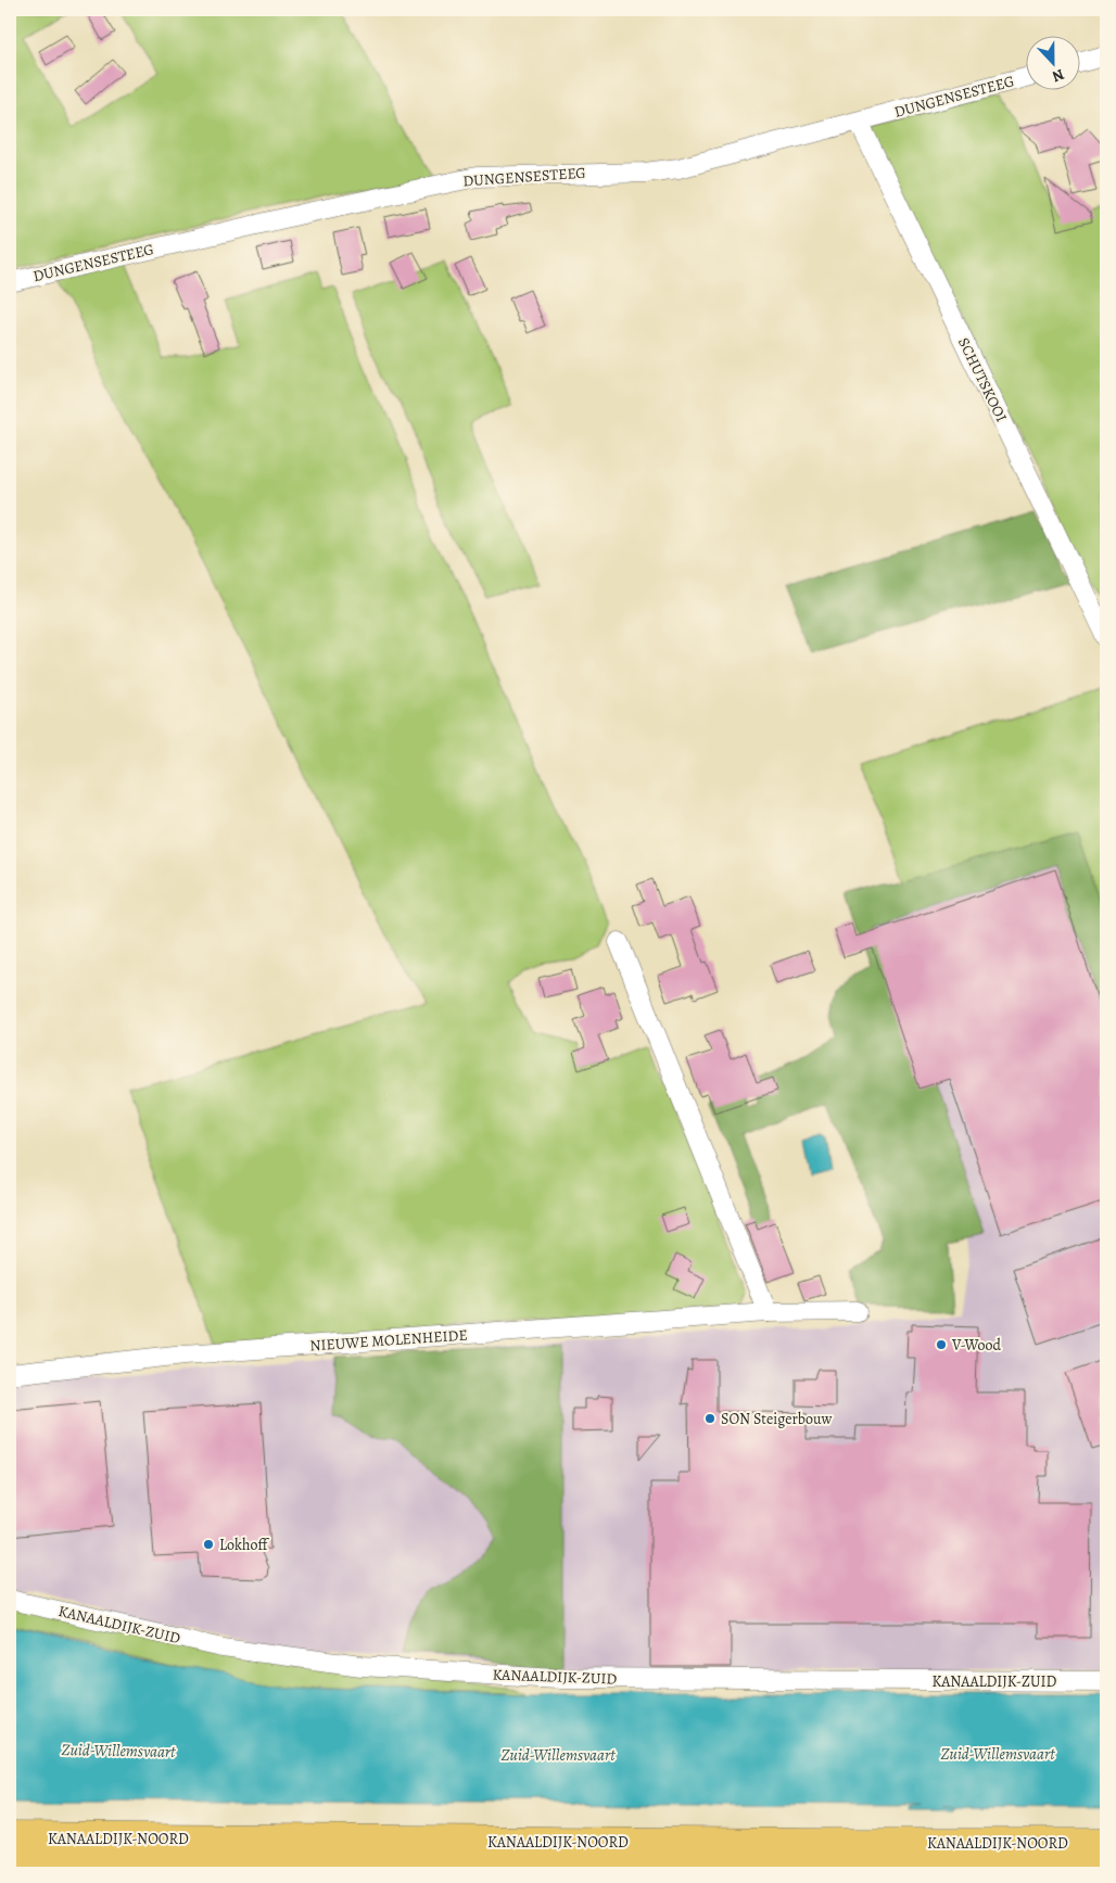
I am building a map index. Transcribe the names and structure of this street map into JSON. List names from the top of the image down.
{
  "streets": {
    "highway": ["KANAALDIJK-NOORD"],
    "street": [
      "DUNGENSESTEEG",
      "SCHUTSKOOI",
      "NIEUWE MOLENHEIDE",
      "KANAALDIJK-ZUID"
    ]
  },
  "crossings": [
    ["DUNGENSESTEEG", "SCHUTSKOOI"]
  ],
  "water": ["Zuid-Willemsvaart"],
  "places": ["V-Wood", "SON Steigerbouw", "Lokhoff"],
  "north": "bottom"
}
